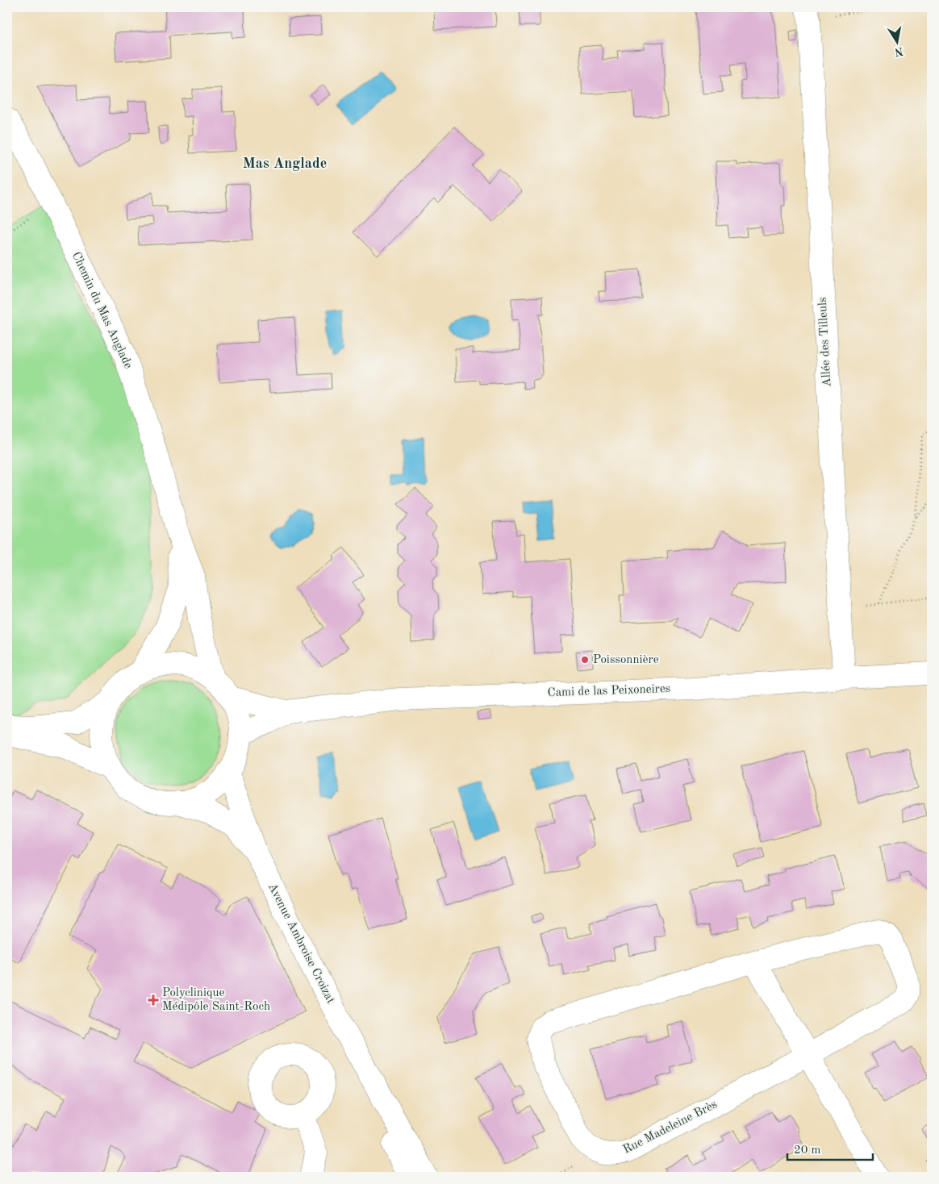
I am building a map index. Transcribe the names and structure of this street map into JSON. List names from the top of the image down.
{
  "streets": {
    "street": [
      "Chemin du Mas Anglade",
      "Allée des Tilleuls",
      "Cami de las Peixoneires",
      "Avenue Ambroise Croizat",
      "Rue Madeleine Brès"
    ]
  },
  "crossings": [
    ["Chemin du Mas Anglade", "Cami de las Peixoneires"],
    ["Chemin du Mas Anglade", "Avenue Ambroise Croizat"],
    ["Allée des Tilleuls", "Cami de las Peixoneires"],
    ["Cami de las Peixoneires", "Avenue Ambroise Croizat"]
  ],
  "districts": ["Mas Anglade"],
  "places": {
    "other": ["Poissonnière"],
    "health": ["Polyclinique Médipôle Saint-Roch"]
  },
  "scale_bar": "20 m",
  "north": "bottom"
}
